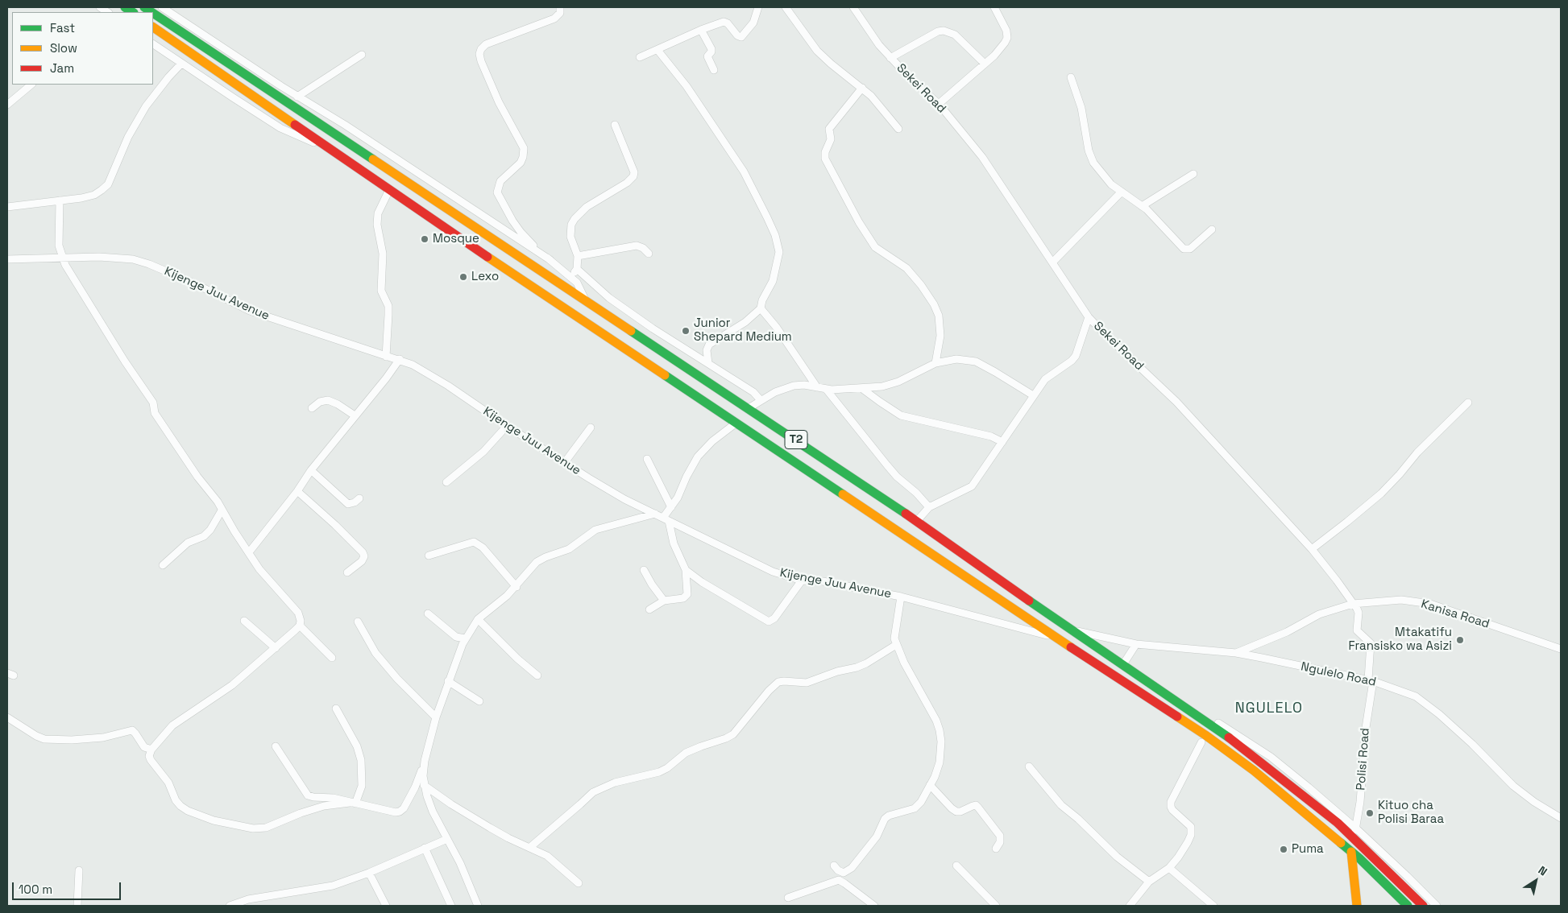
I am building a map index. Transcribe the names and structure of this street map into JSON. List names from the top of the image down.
{
  "streets": {
    "main road": ["T2"],
    "street": [
      "Sekei Road",
      "Kijenge Juu Avenue",
      "Kanisa Road",
      "Ngulelo Road",
      "Polisi Road"
    ]
  },
  "crossings": [
    ["Sekei Road", "Kanisa Road"],
    ["Sekei Road", "Ngulelo Road"],
    ["Sekei Road", "Polisi Road"],
    ["Kijenge Juu Avenue", "T2"],
    ["T2", "Ngulelo Road"],
    ["T2", "Polisi Road"],
    ["Kanisa Road", "Ngulelo Road"],
    ["Ngulelo Road", "Polisi Road"]
  ],
  "districts": ["NGULELO"],
  "places": [
    "Mosque",
    "Lexo",
    "Junior Shepard Medium",
    "Mtakatifu Fransisko wa Asizi",
    "Kituo cha Polisi Baraa",
    "Puma"
  ],
  "legend": ["Fast", "Slow", "Jam"],
  "scale_bar": "100 m",
  "north": "top right"
}
